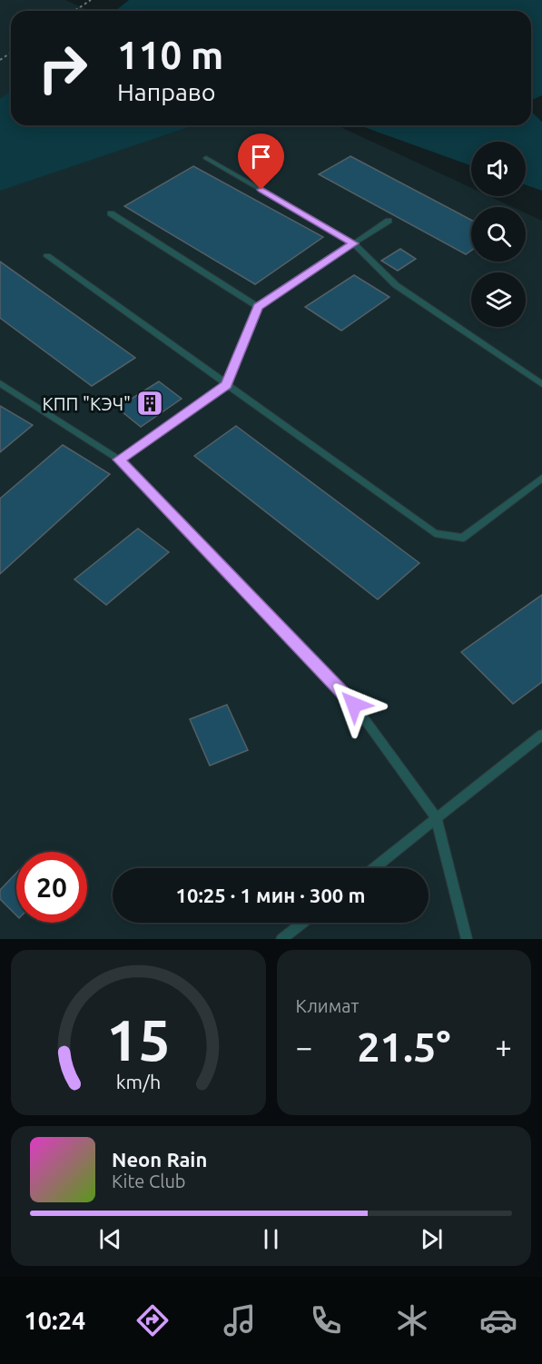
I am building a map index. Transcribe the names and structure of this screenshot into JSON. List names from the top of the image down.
{
  "places": {
    "building": ["КПП \"КЭЧ\""]
  },
  "page": {
    "turn": ["110 m", "Направо"],
    "limit": "20",
    "trip": "10:25 · 1 мин · 300 m",
    "tile": "Климат",
    "heat": ["−", "21.5°", "+"],
    "song": ["Neon Rain", "Kite Club"],
    "tabs": "10:24",
    "gauge": ["15", "km/h"]
  }
}
